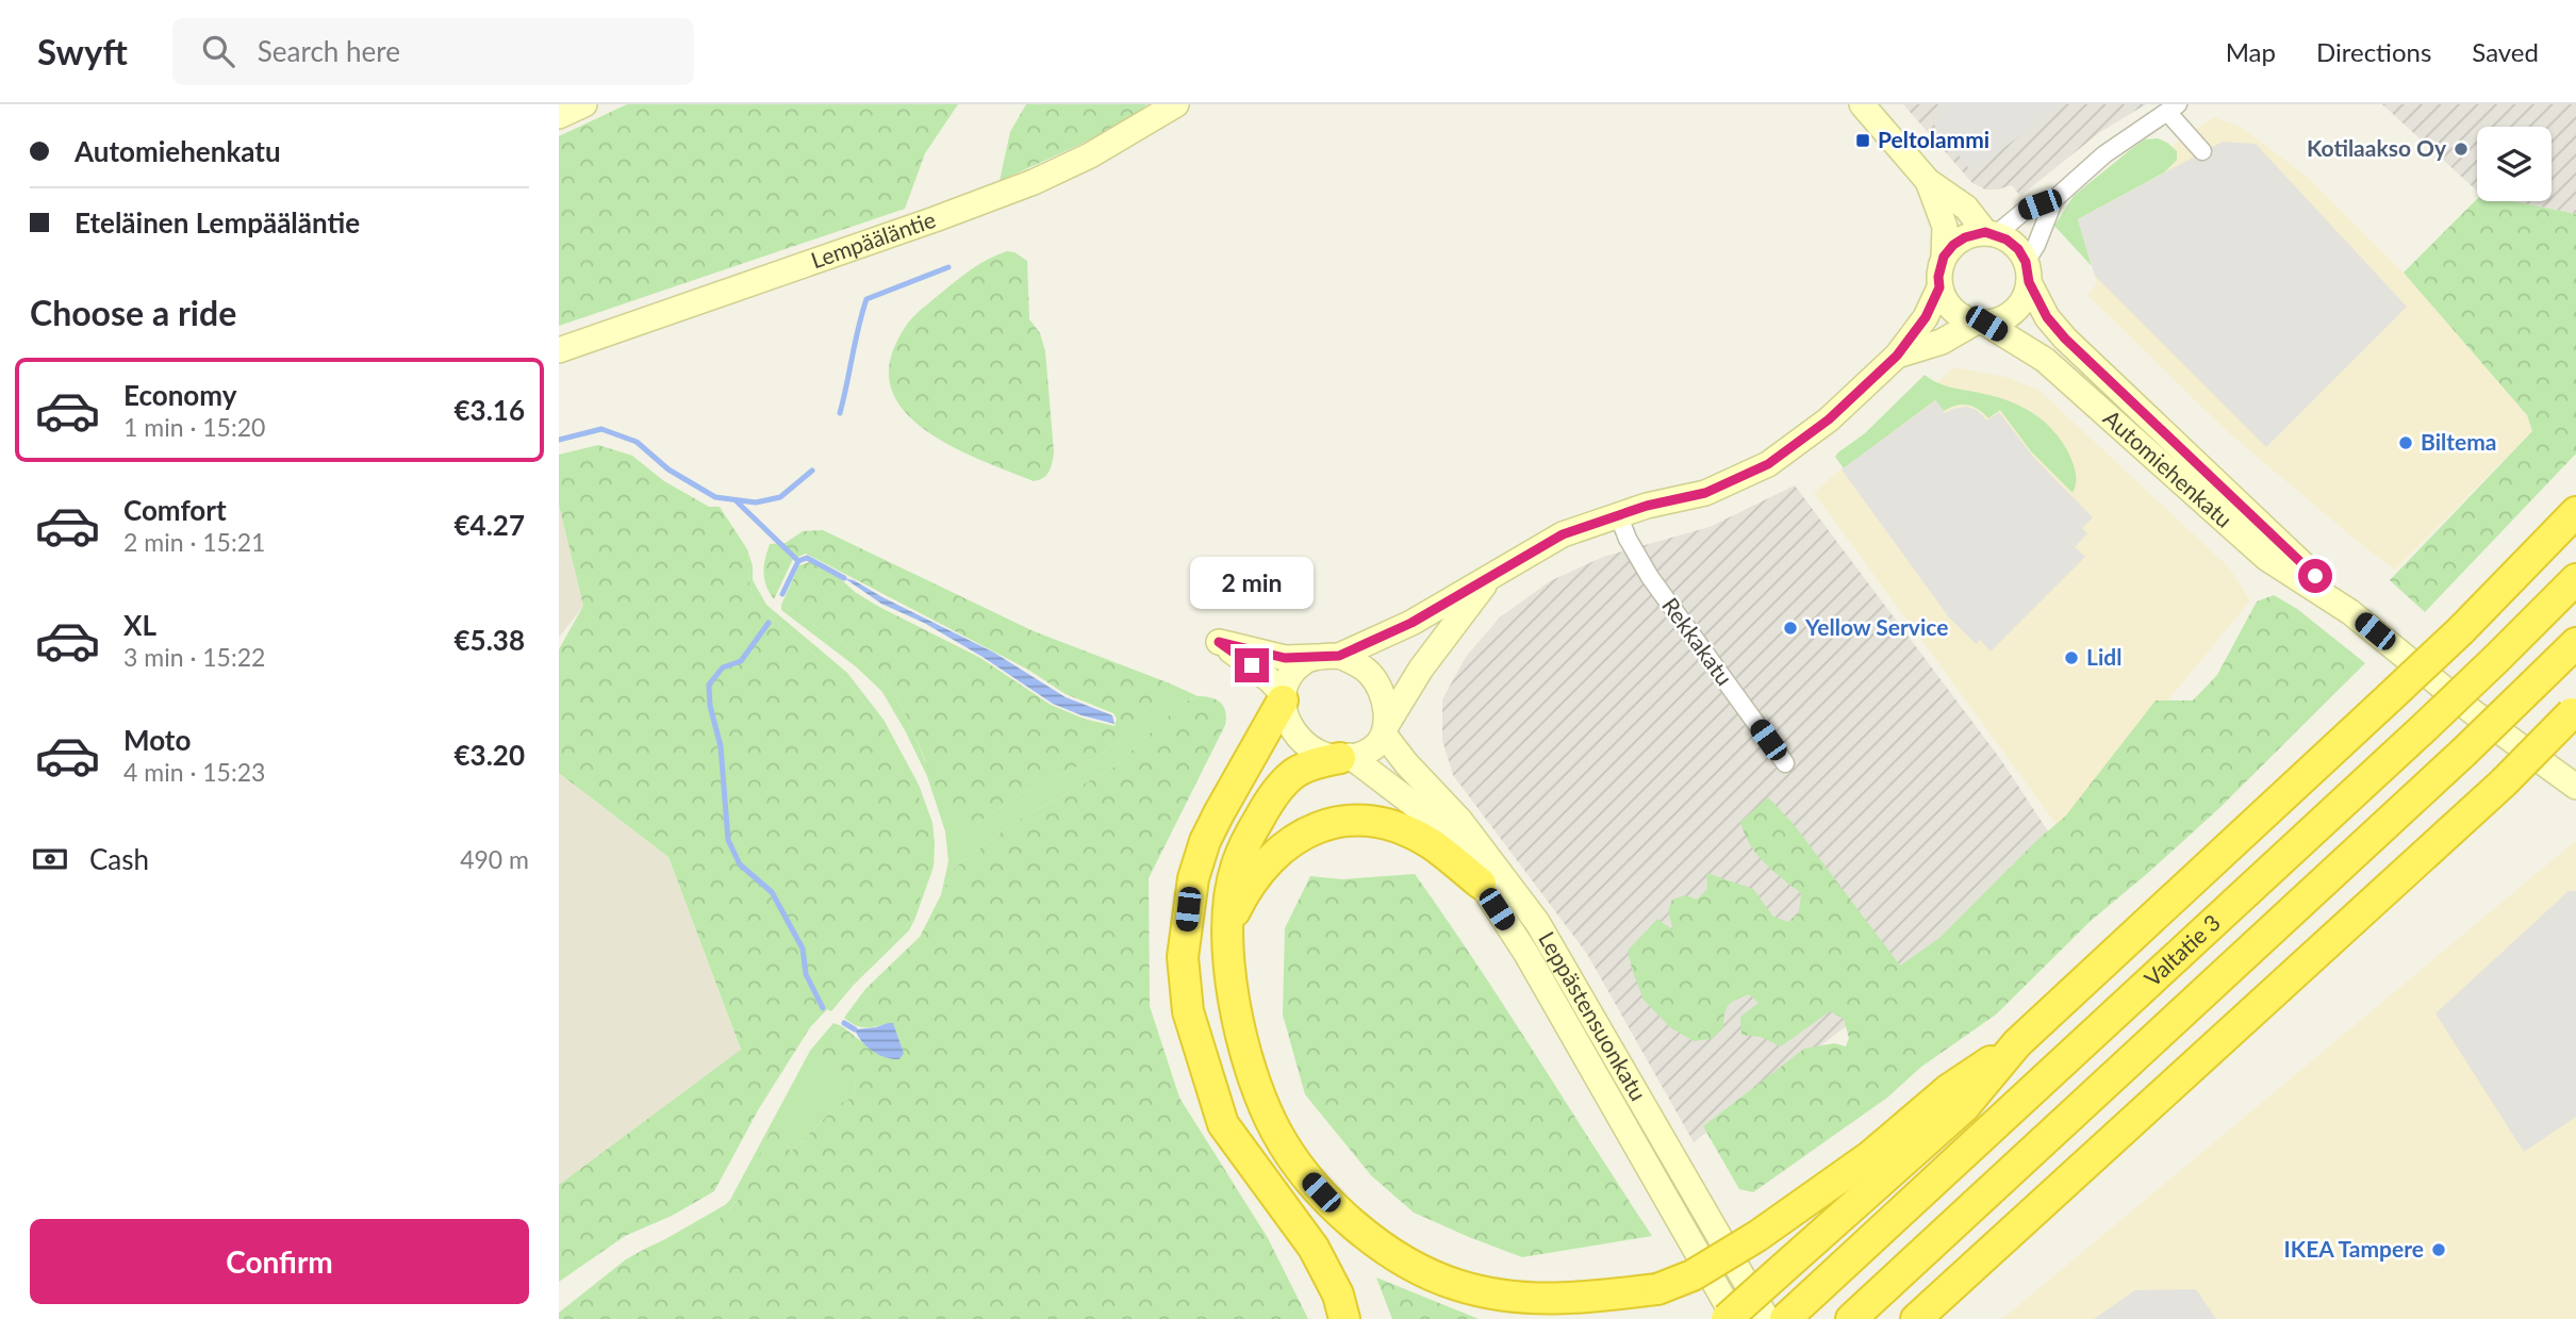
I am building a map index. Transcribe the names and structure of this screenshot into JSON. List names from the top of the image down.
{
  "streets": {
    "highway": ["Valtatie 3"],
    "main road": ["Lempääläntie", "Automiehenkatu", "Leppästensuonkatu"],
    "street": ["Rekkakatu"]
  },
  "places": {
    "transit": ["Peltolammi"],
    "other": [
      "Kotilaakso Oy",
      "Biltema",
      "Yellow Service",
      "Lidl",
      "IKEA Tampere"
    ]
  },
  "page": {
    "header": "Swyft",
    "search": "Search here",
    "nav": ["Map", "Directions", "Saved"],
    "banner": ["Automiehenkatu", "Eteläinen Lempääläntie"],
    "heading": "Choose a ride",
    "list": [
      {
        "name": "Economy",
        "note": "1 min · 15:20",
        "value": "€3.16"
      },
      {
        "name": "Comfort",
        "note": "2 min · 15:21",
        "value": "€4.27"
      },
      {
        "name": "XL",
        "note": "3 min · 15:22",
        "value": "€5.38"
      },
      {
        "name": "Moto",
        "note": "4 min · 15:23",
        "value": "€3.20"
      }
    ],
    "bubble": "2 min",
    "pay": ["Cash", "490 m"],
    "buttons": "Confirm"
  }
}
